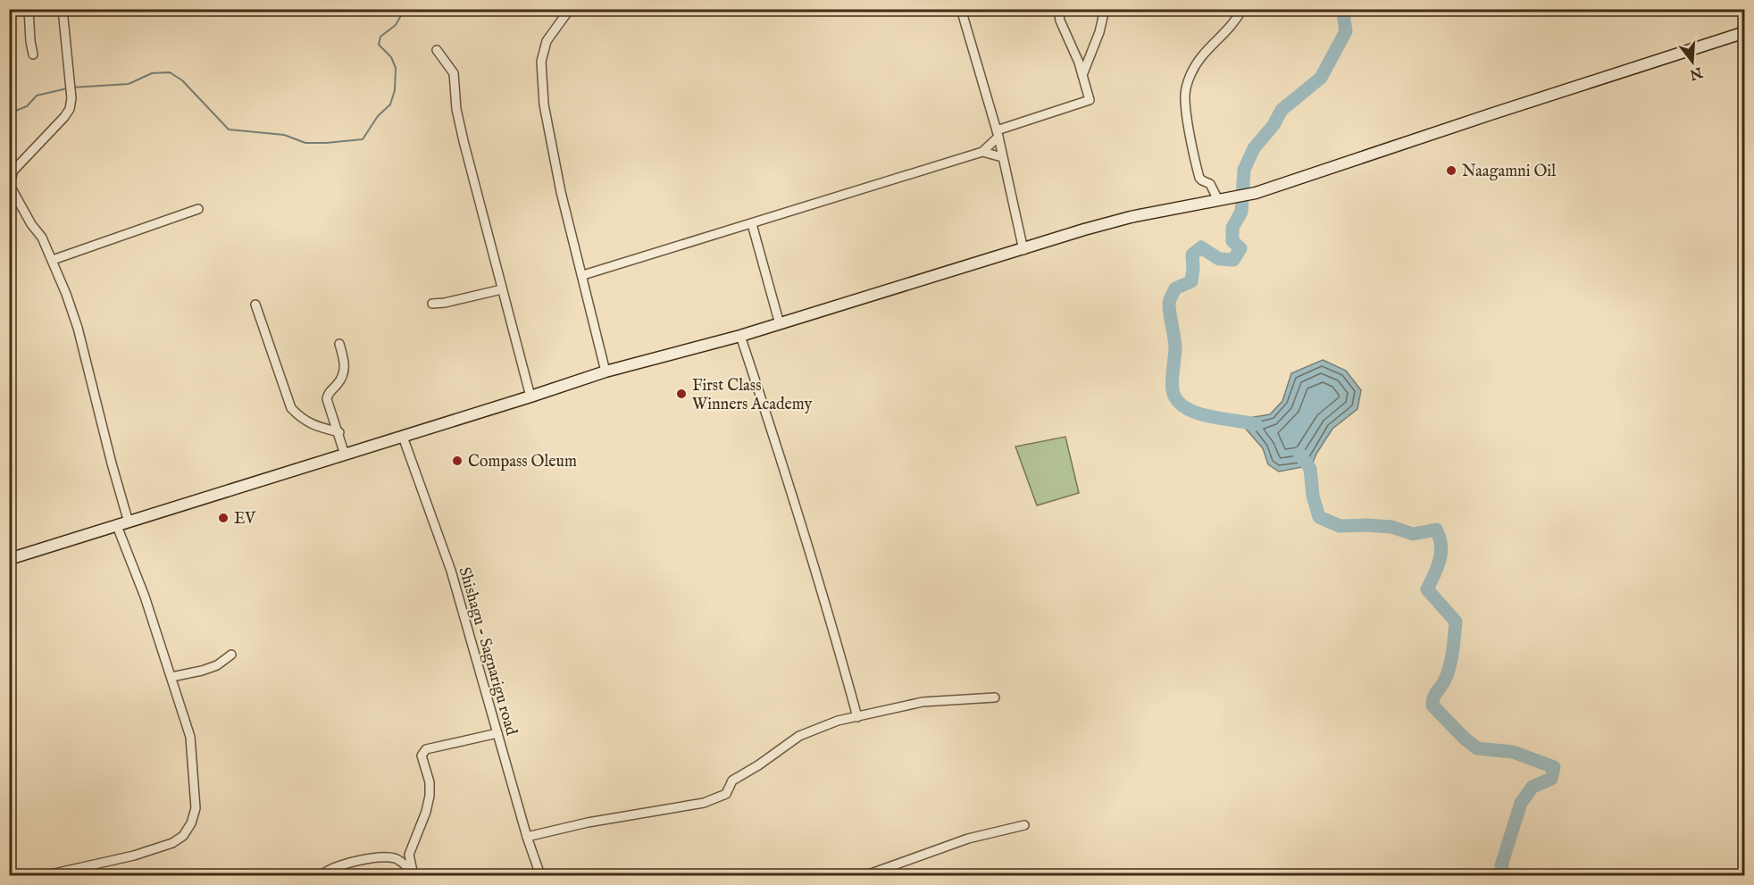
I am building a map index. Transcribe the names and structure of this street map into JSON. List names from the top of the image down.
{
  "streets": {
    "street": ["Shishagu - Sagnarigu road"]
  },
  "places": [
    "Naagamni Oil",
    "First Class Winners Academy",
    "Compass Oleum",
    "EV"
  ],
  "north": "bottom"
}
